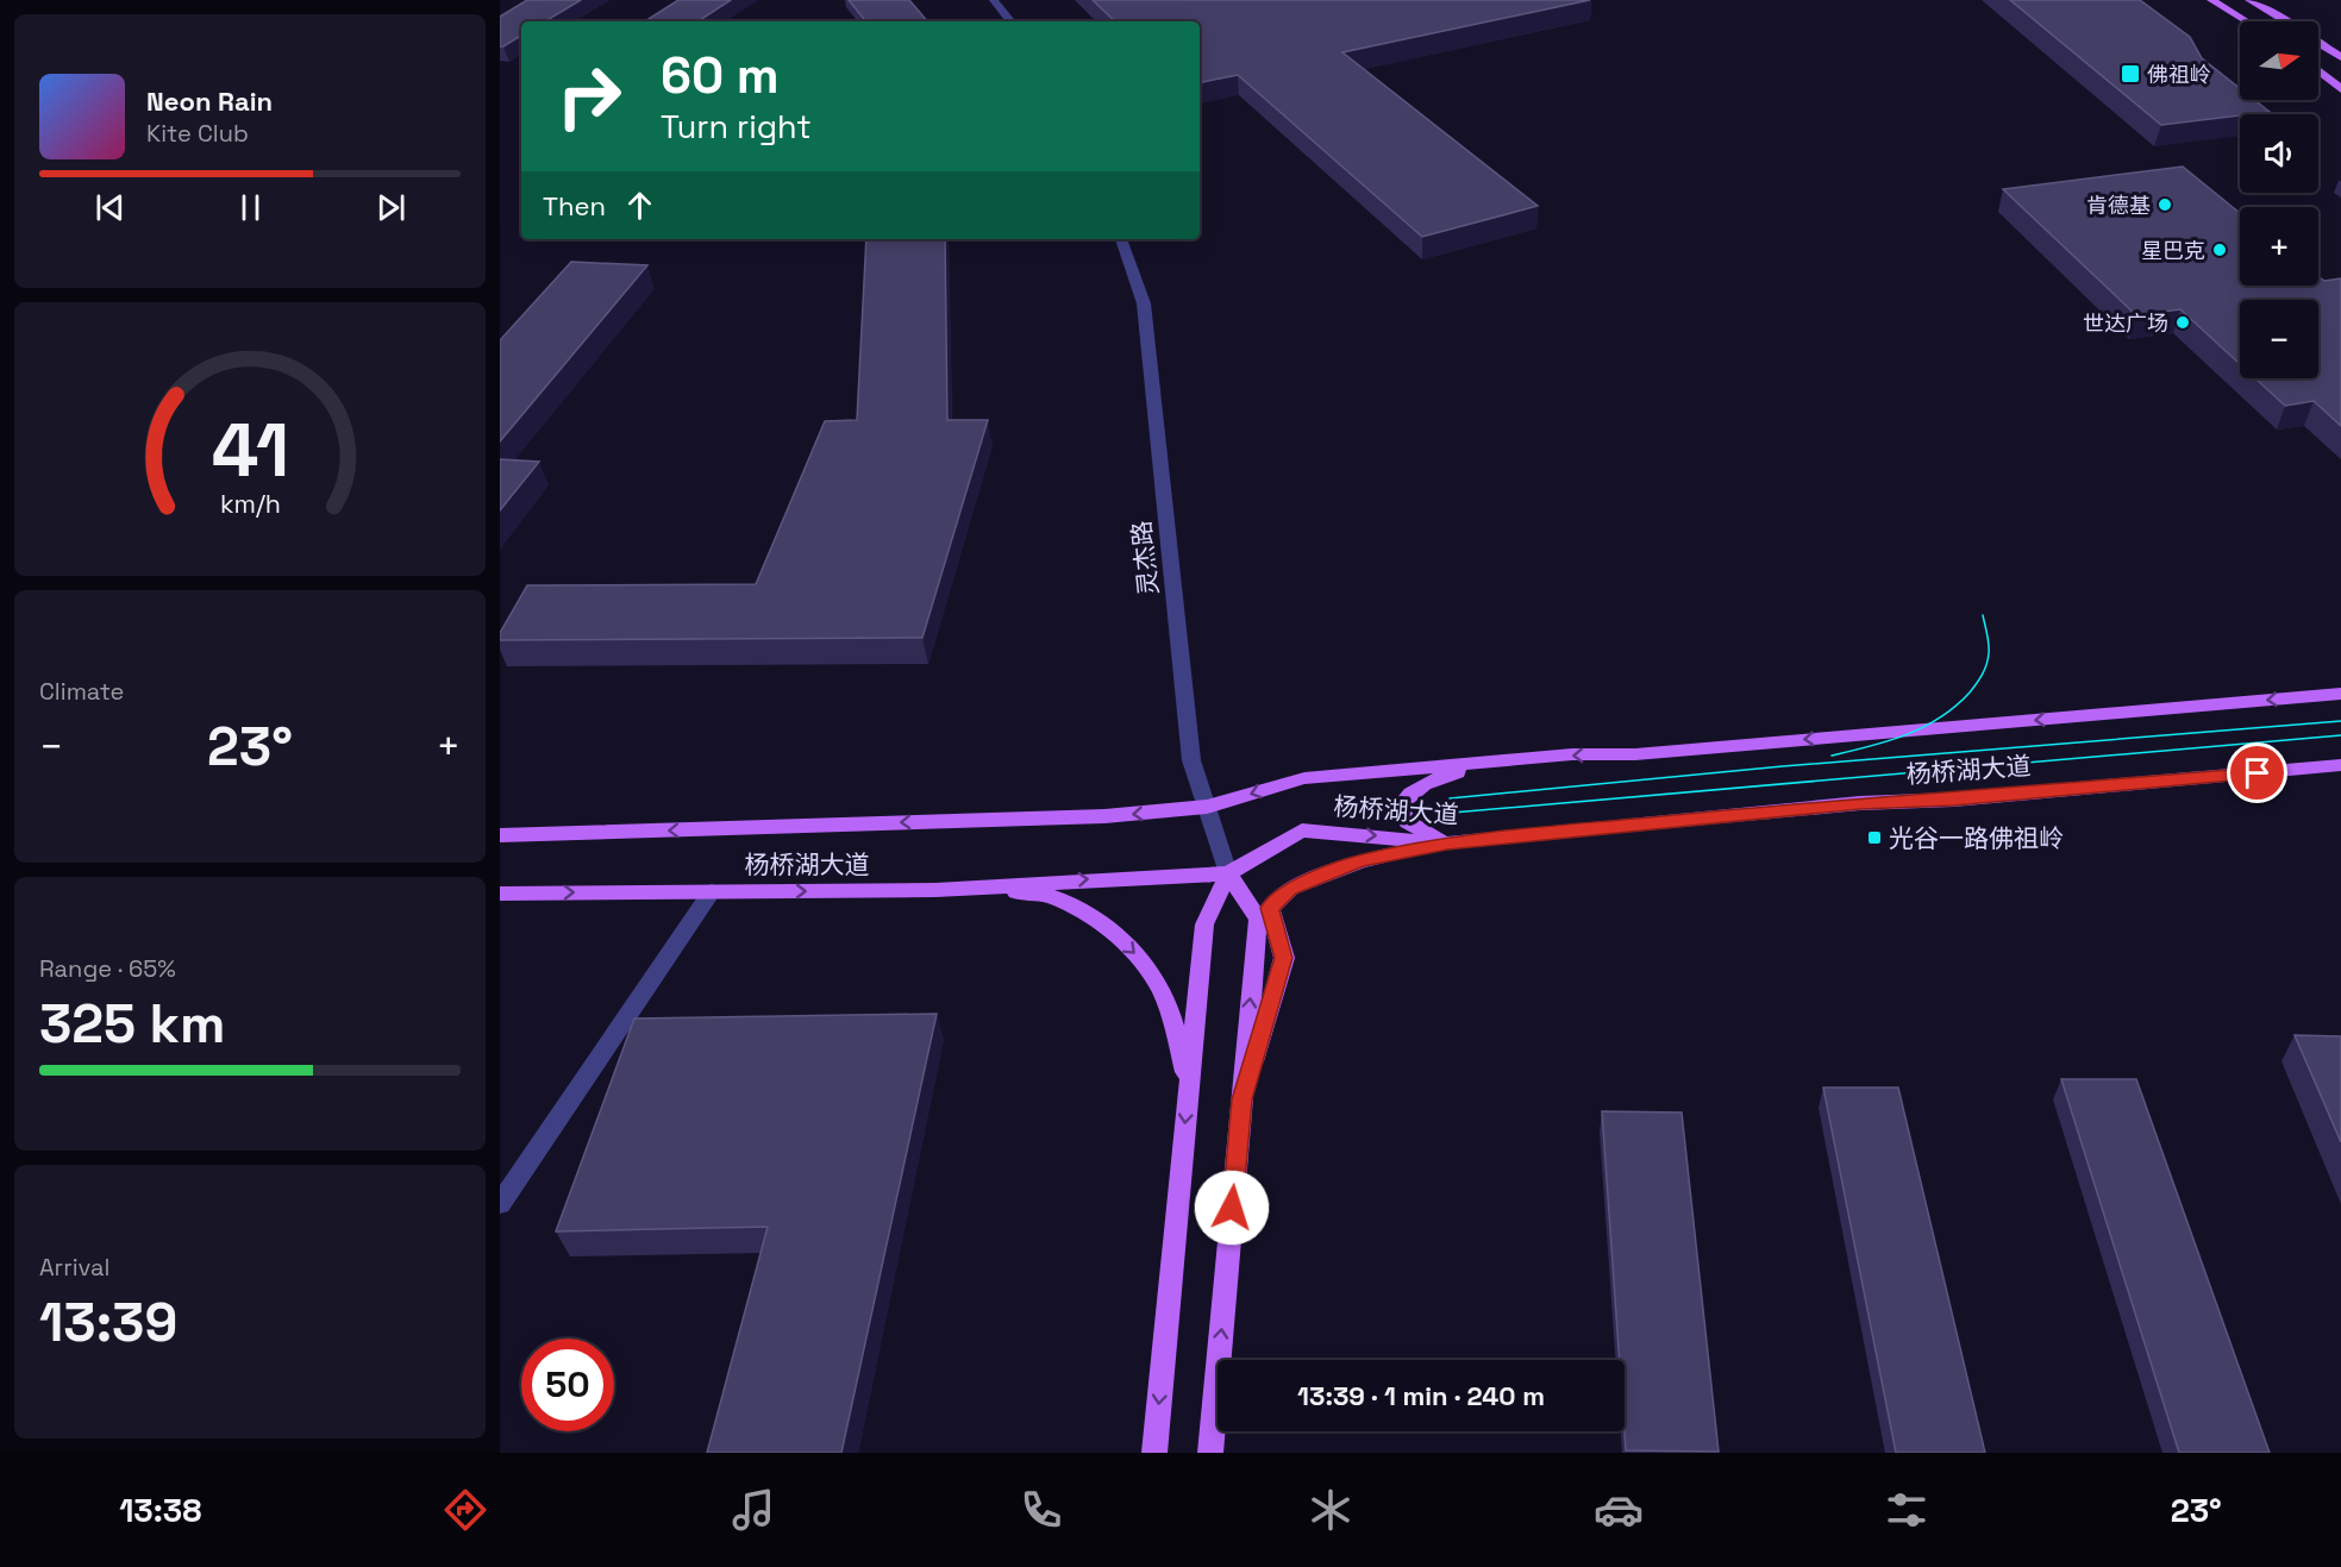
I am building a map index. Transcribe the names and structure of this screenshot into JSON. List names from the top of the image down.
{
  "streets": {
    "main road": ["杨桥湖大道"],
    "street": ["灵杰路"]
  },
  "crossings": [
    ["灵杰路", "杨桥湖大道"]
  ],
  "places": {
    "transit": ["佛祖岭", "光谷一路佛祖岭"],
    "other": ["肯德基", "星巴克", "世达广场"]
  },
  "north": "right",
  "page": {
    "map_buttons": ["+", "−"],
    "turn": ["60 m", "Turn right"],
    "song": ["Neon Rain", "Kite Club"],
    "then": "Then",
    "tile": [
      "Climate",
      ["Range · 65%", "325 km"],
      ["Arrival", "13:39"]
    ],
    "heat": ["−", "23°", "+"],
    "limit": "50",
    "trip": "13:39 · 1 min · 240 m",
    "tabs": ["13:38", "23°"],
    "gauge": ["41", "km/h"]
  }
}
